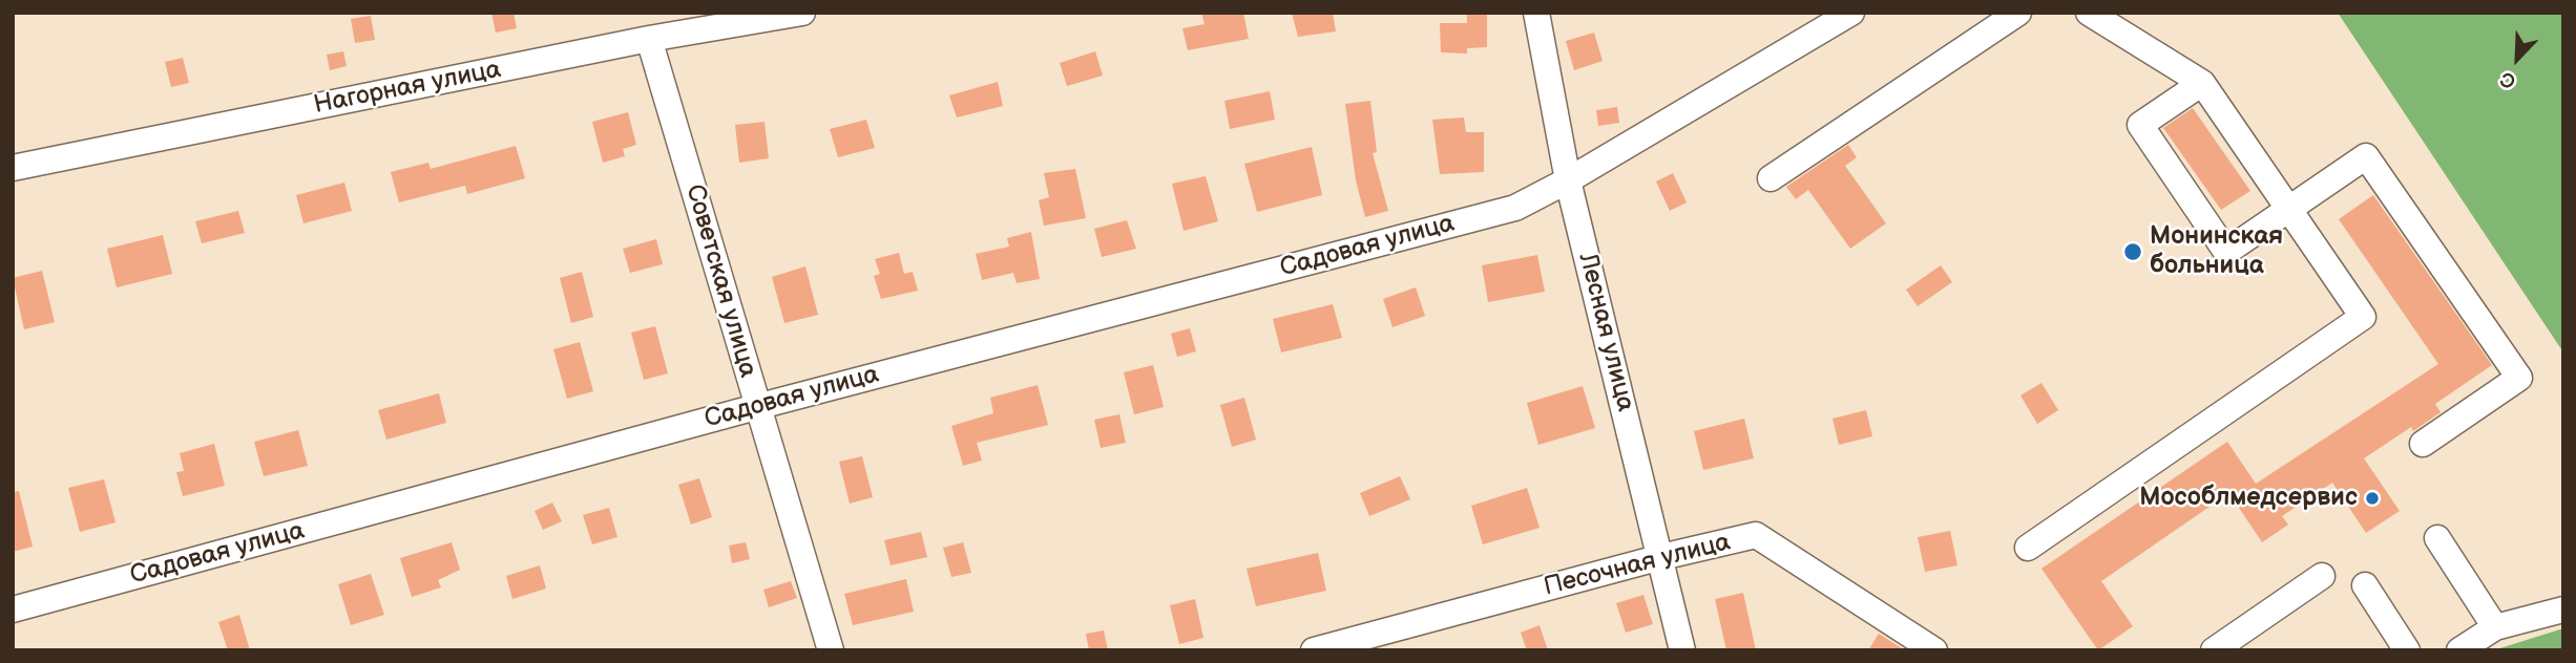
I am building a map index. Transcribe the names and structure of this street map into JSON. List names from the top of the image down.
{
  "streets": {
    "street": [
      "Нагорная улица",
      "Садовая улица",
      "Советская улица",
      "Лесная улица",
      "Песочная улица"
    ]
  },
  "crossings": [
    ["Нагорная улица", "Советская улица"],
    ["Садовая улица", "Советская улица"],
    ["Садовая улица", "Лесная улица"],
    ["Лесная улица", "Песочная улица"]
  ],
  "places": ["Монинская больница", "Мособлмедсервис"],
  "north": "bottom left"
}
